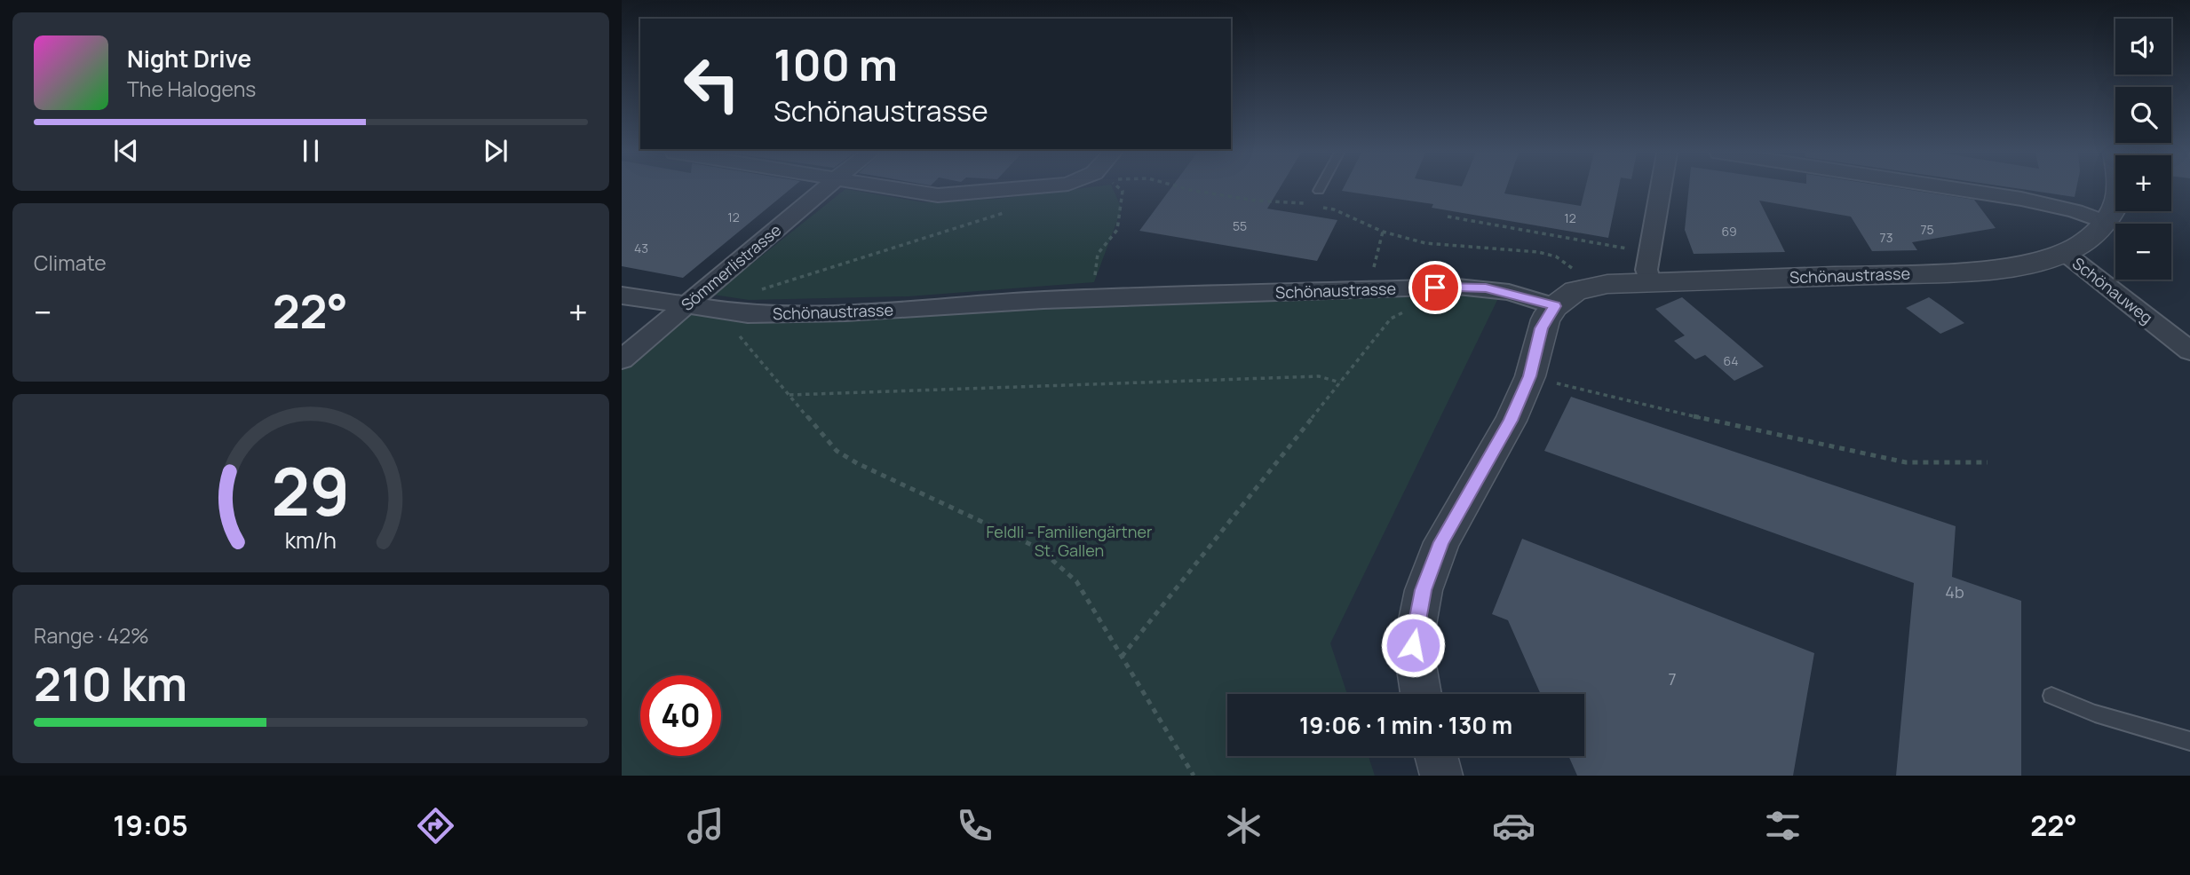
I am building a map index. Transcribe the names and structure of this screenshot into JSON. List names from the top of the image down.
{
  "streets": {
    "street": ["Sömmerlistrasse", "Schönaustrasse", "Schönauweg"]
  },
  "crossings": [
    ["Sömmerlistrasse", "Schönaustrasse"],
    ["Schönaustrasse", "Schönauweg"]
  ],
  "parks": ["Feldli - Familiengärtner St. Gallen"],
  "house_numbers": [
    "12",
    "12",
    "55",
    "75",
    "69",
    "73",
    "43",
    "64",
    "4b",
    "7"
  ],
  "page": {
    "map_buttons": ["+", "−"],
    "turn": ["100 m", "Schönaustrasse"],
    "song": ["Night Drive", "The Halogens"],
    "tile": [
      "Climate",
      ["Range · 42%", "210 km"]
    ],
    "heat": ["−", "22°", "+"],
    "limit": "40",
    "trip": "19:06 · 1 min · 130 m",
    "tabs": ["19:05", "22°"],
    "gauge": ["29", "km/h"]
  }
}
